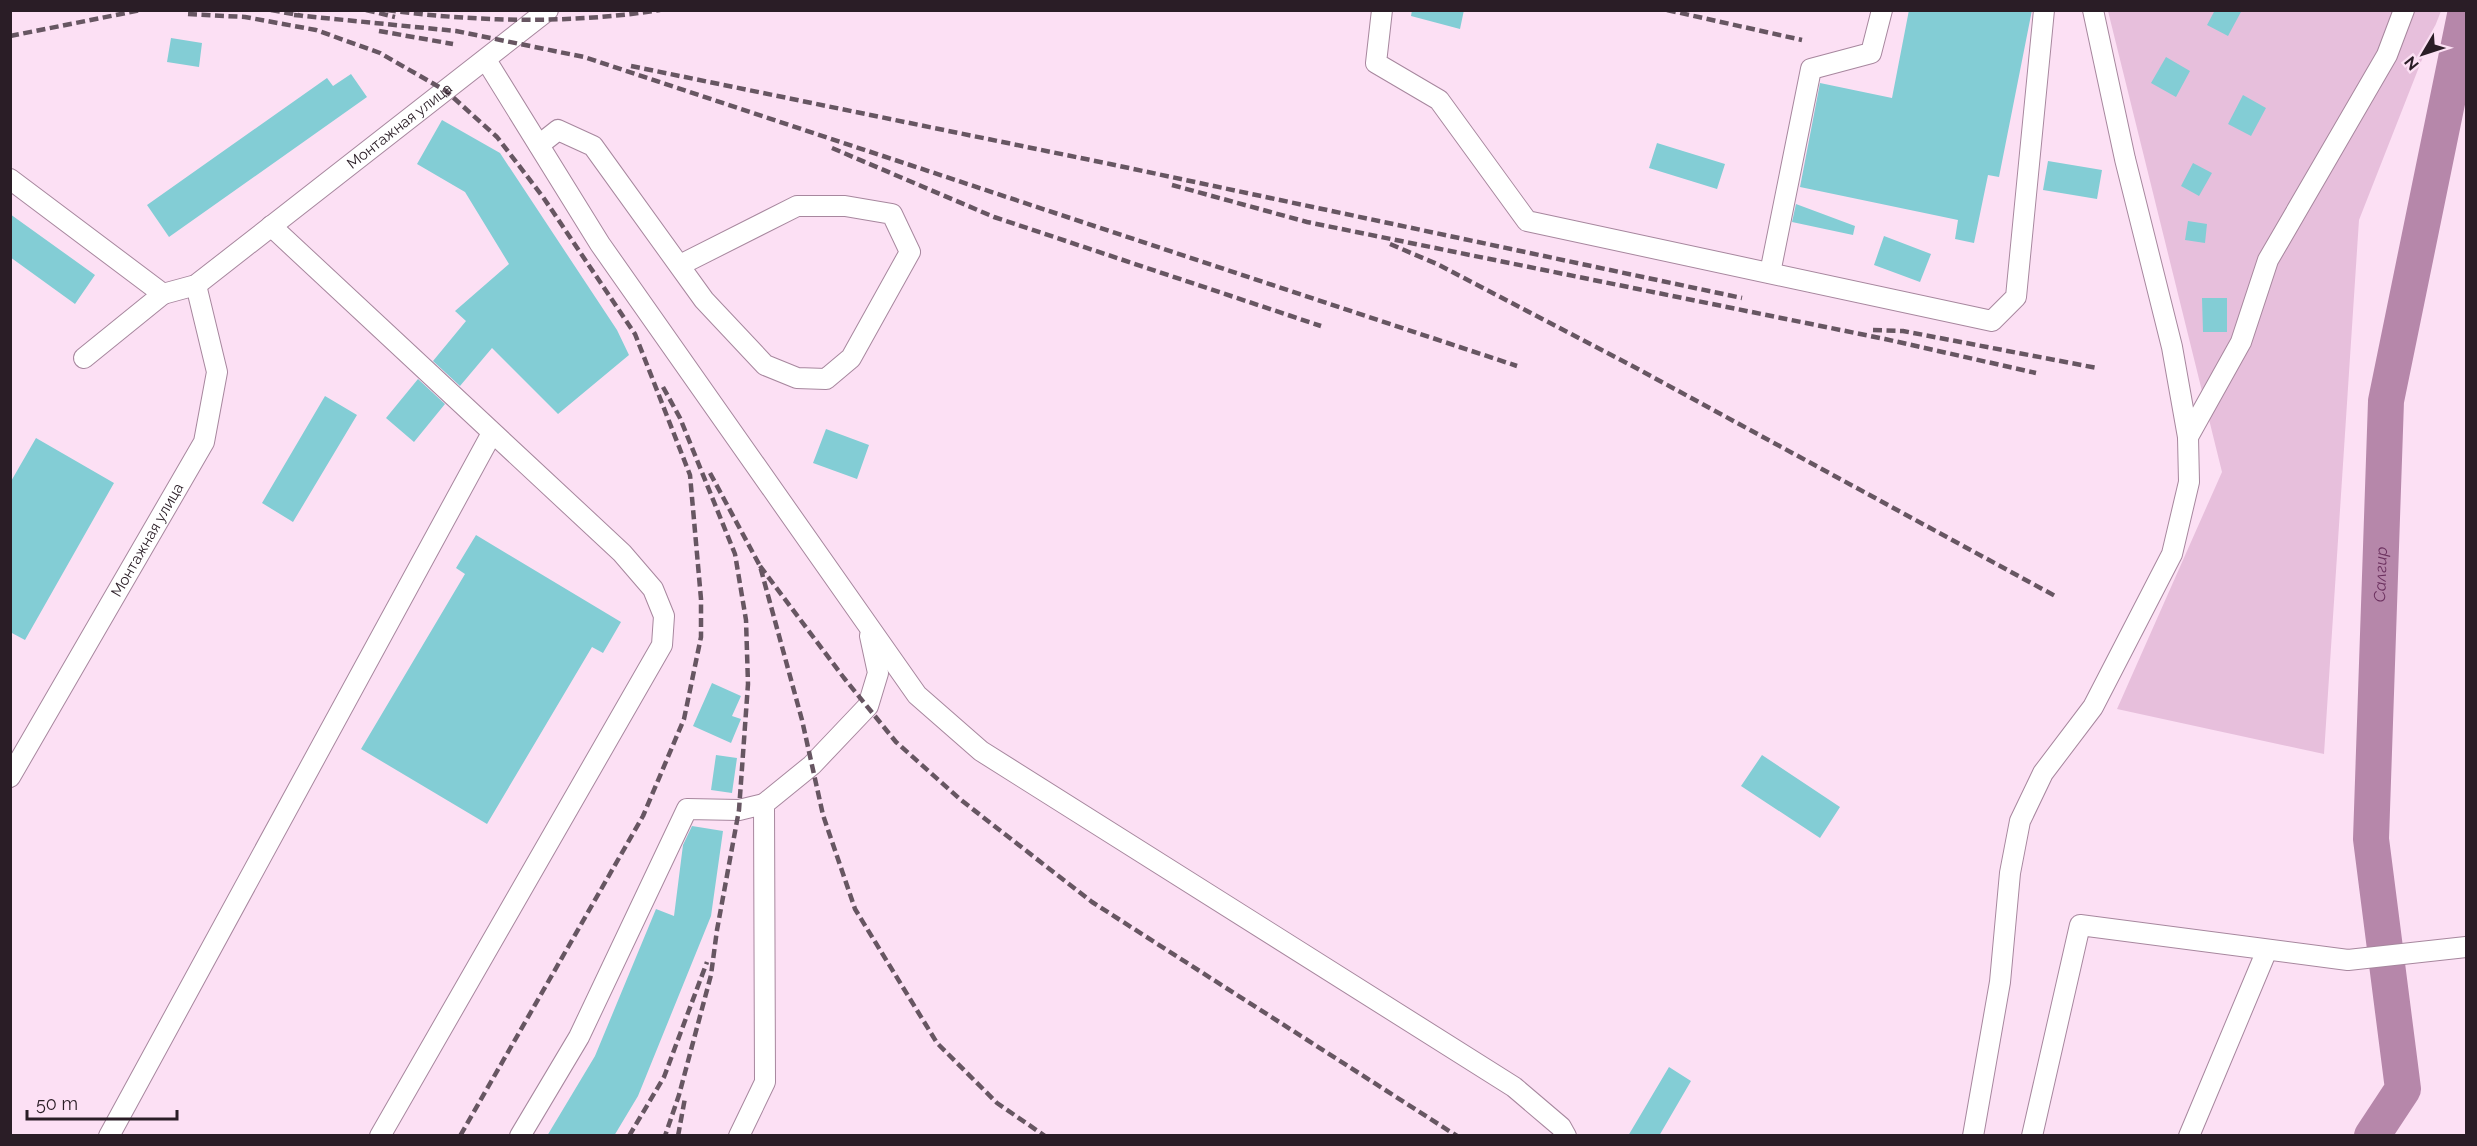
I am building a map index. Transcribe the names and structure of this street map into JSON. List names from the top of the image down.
{
  "streets": {
    "street": ["Монтажная улица"]
  },
  "water": ["Салгир"],
  "scale_bar": "50 m",
  "north": "bottom left"
}
